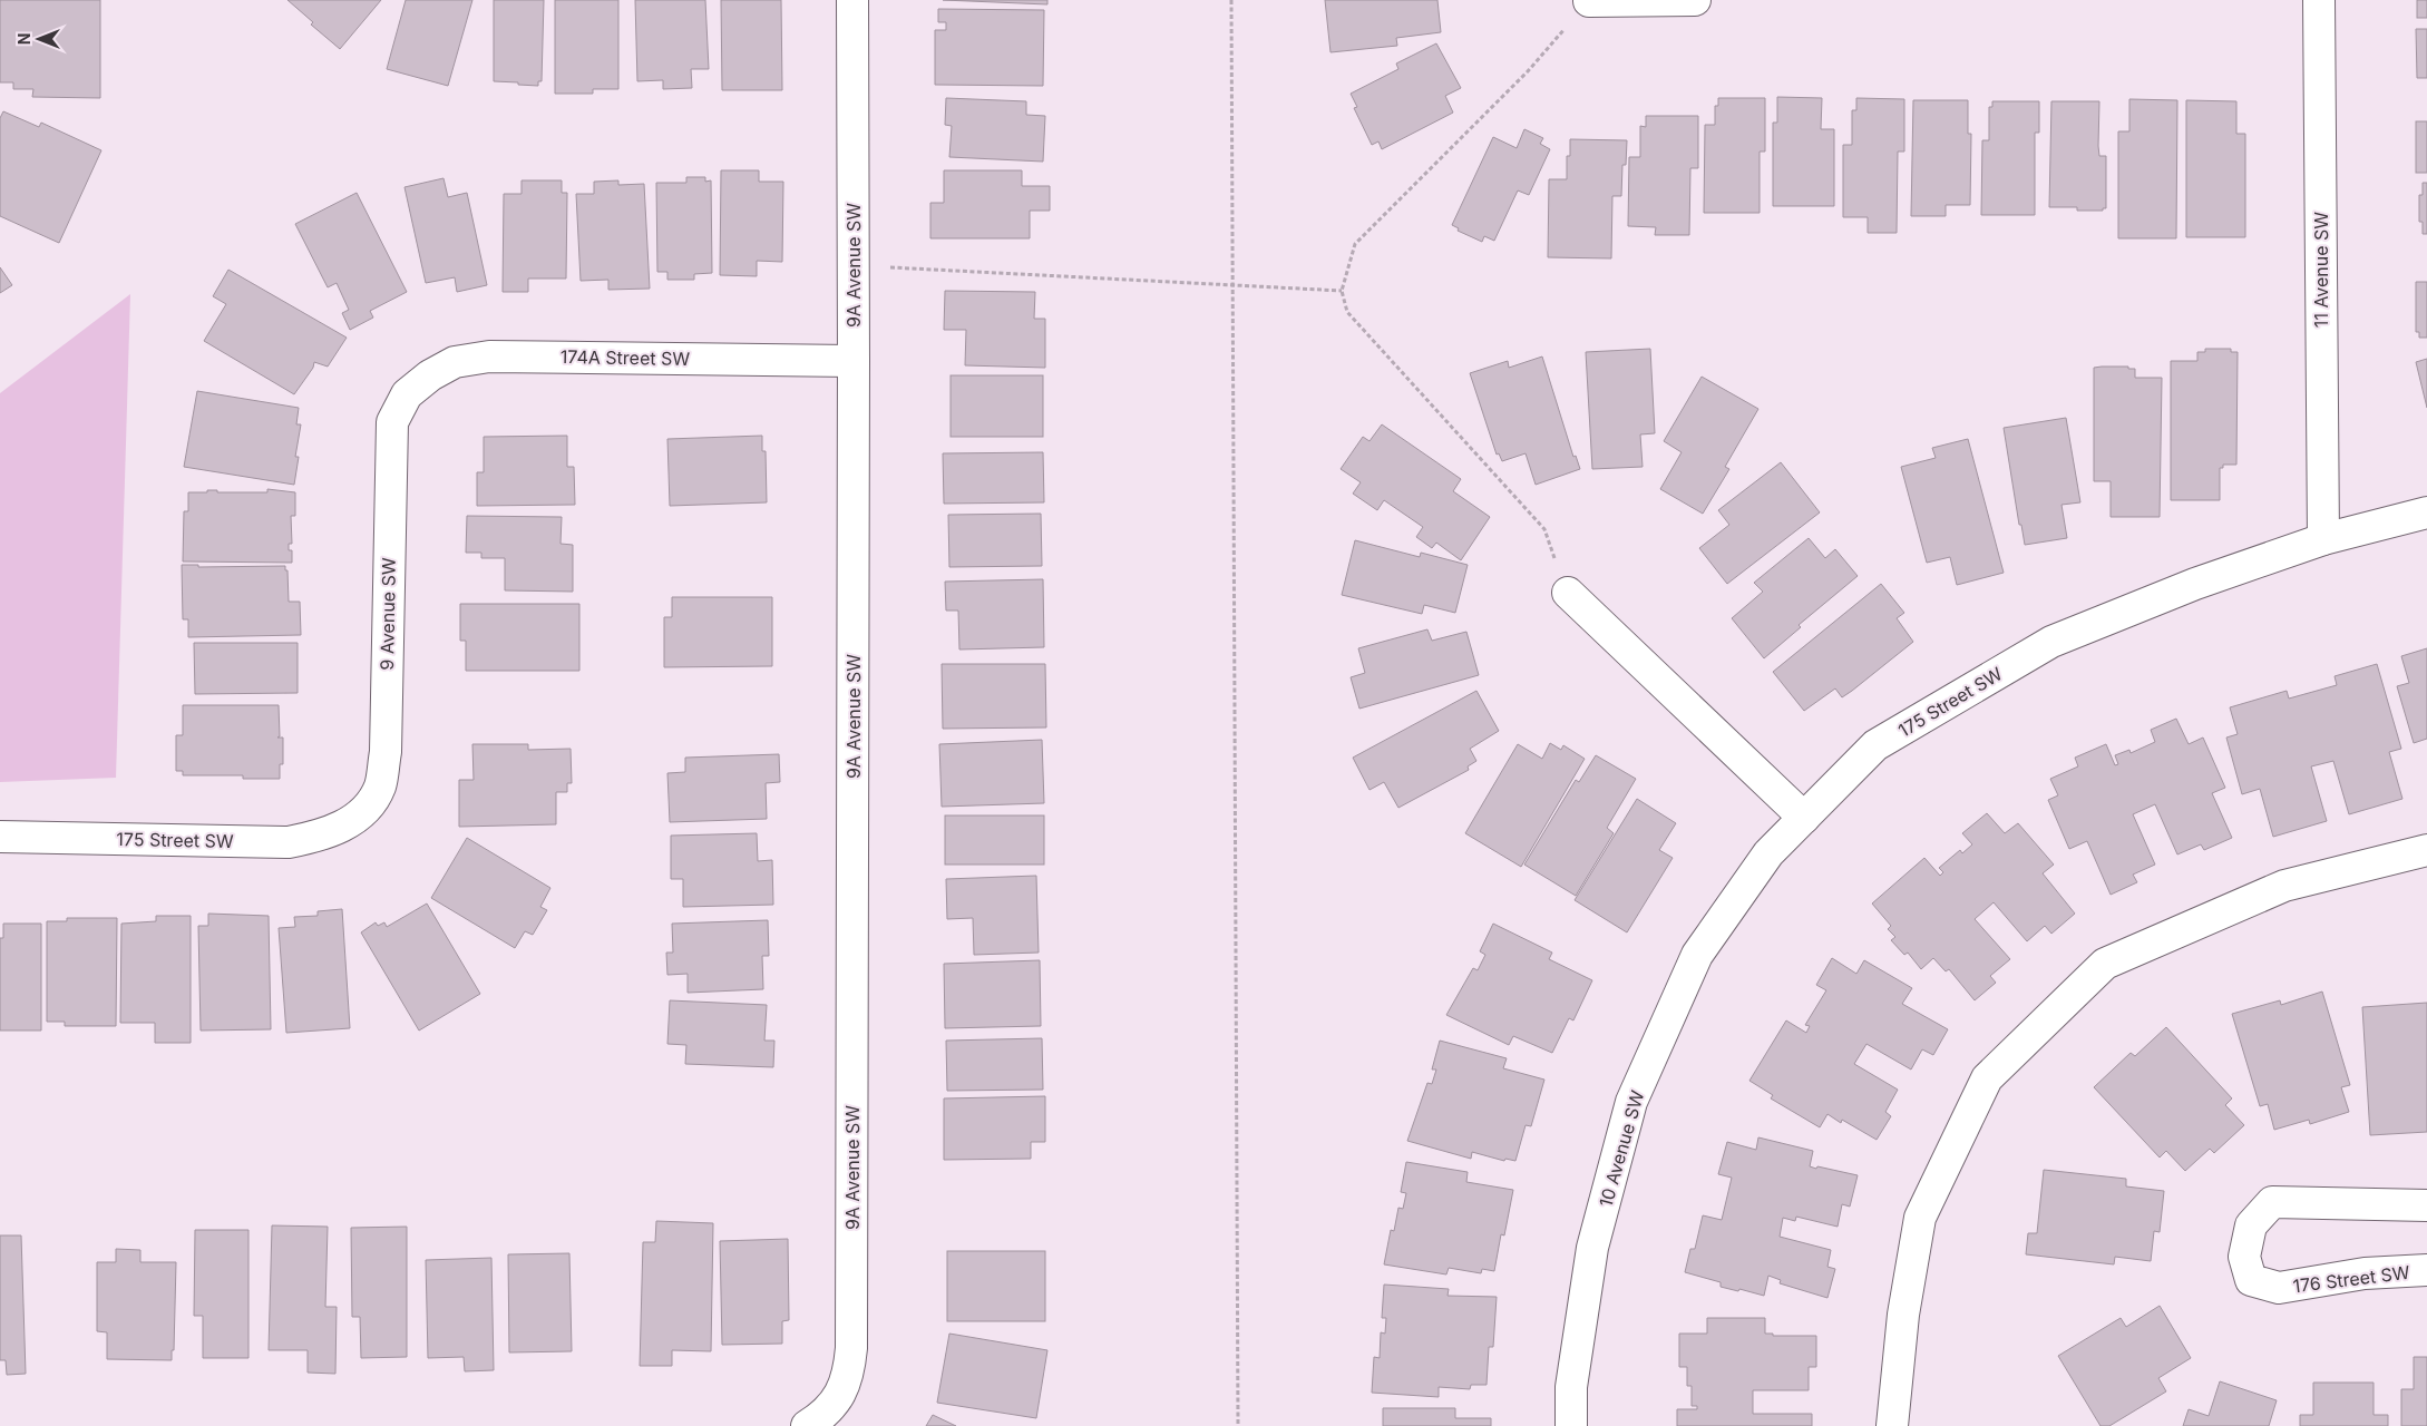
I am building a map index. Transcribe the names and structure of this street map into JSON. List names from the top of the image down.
{
  "streets": {
    "street": [
      "9A Avenue SW",
      "11 Avenue SW",
      "174A Street SW",
      "9 Avenue SW",
      "175 Street SW",
      "10 Avenue SW",
      "176 Street SW"
    ]
  },
  "crossings": [
    ["9A Avenue SW", "174A Street SW"],
    ["11 Avenue SW", "175 Street SW"],
    ["174A Street SW", "9 Avenue SW"],
    ["9 Avenue SW", "175 Street SW"],
    ["175 Street SW", "10 Avenue SW"]
  ],
  "north": "left"
}
